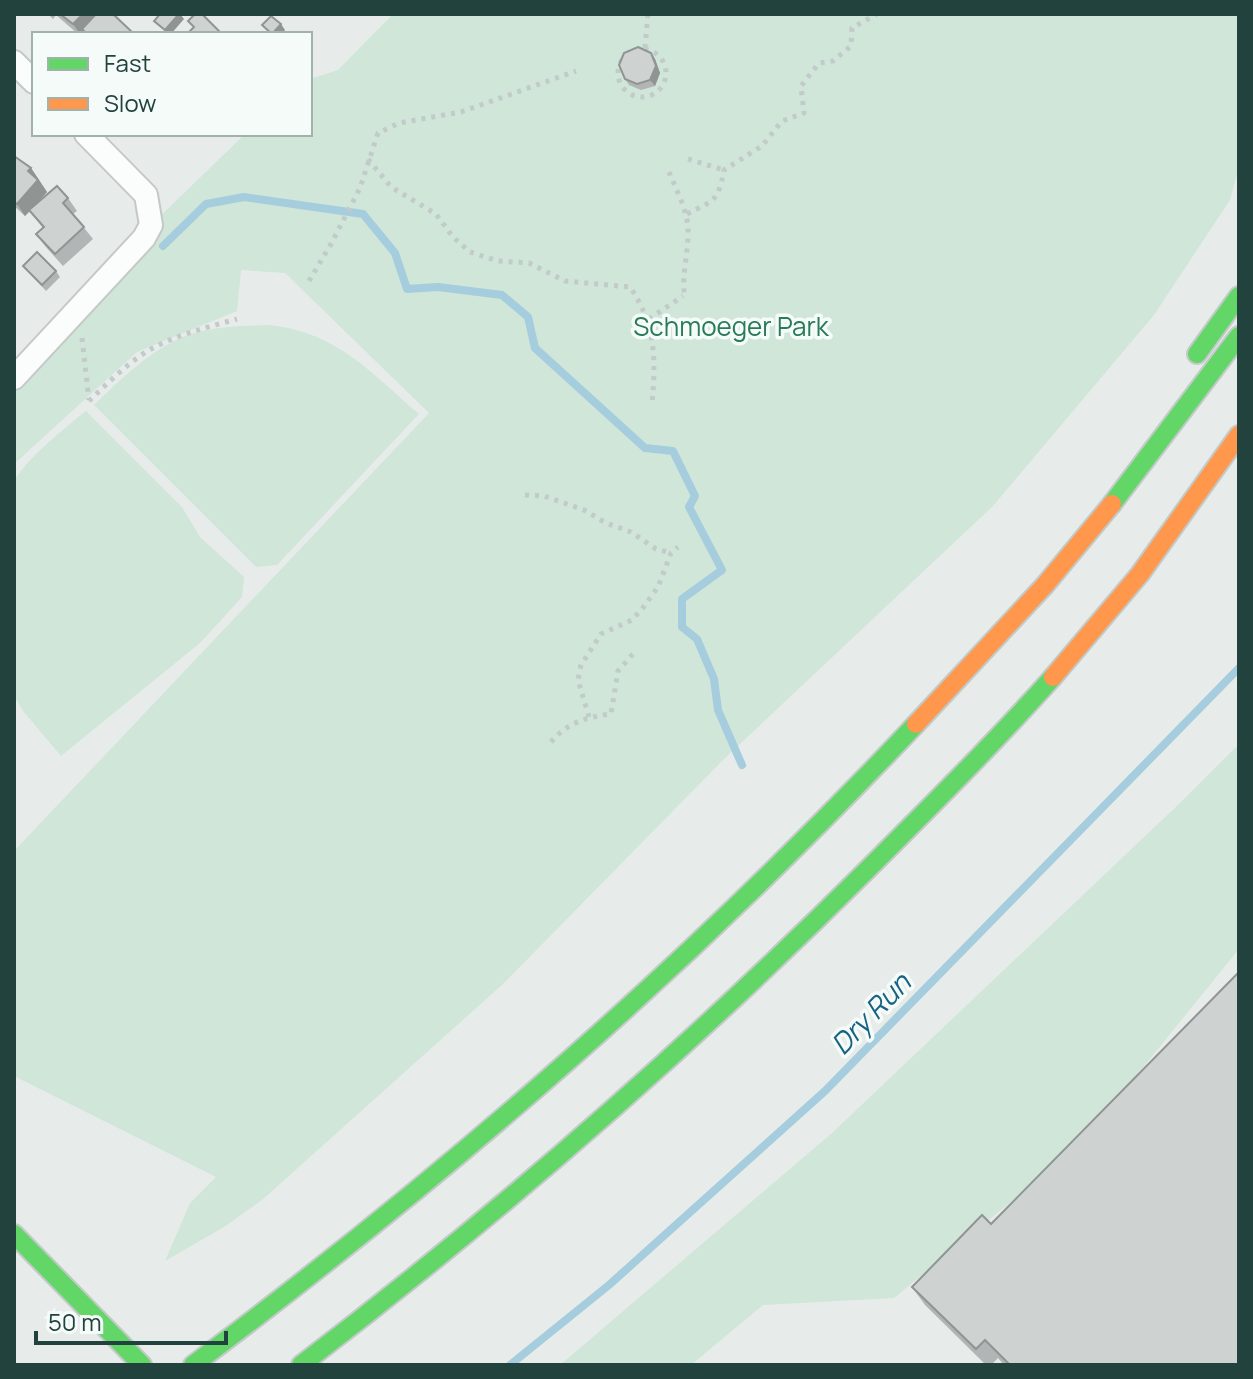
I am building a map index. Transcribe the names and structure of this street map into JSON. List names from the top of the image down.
{
  "water": ["Dry Run"],
  "parks": ["Schmoeger Park"],
  "legend": ["Fast", "Slow"],
  "scale_bar": "50 m"
}
